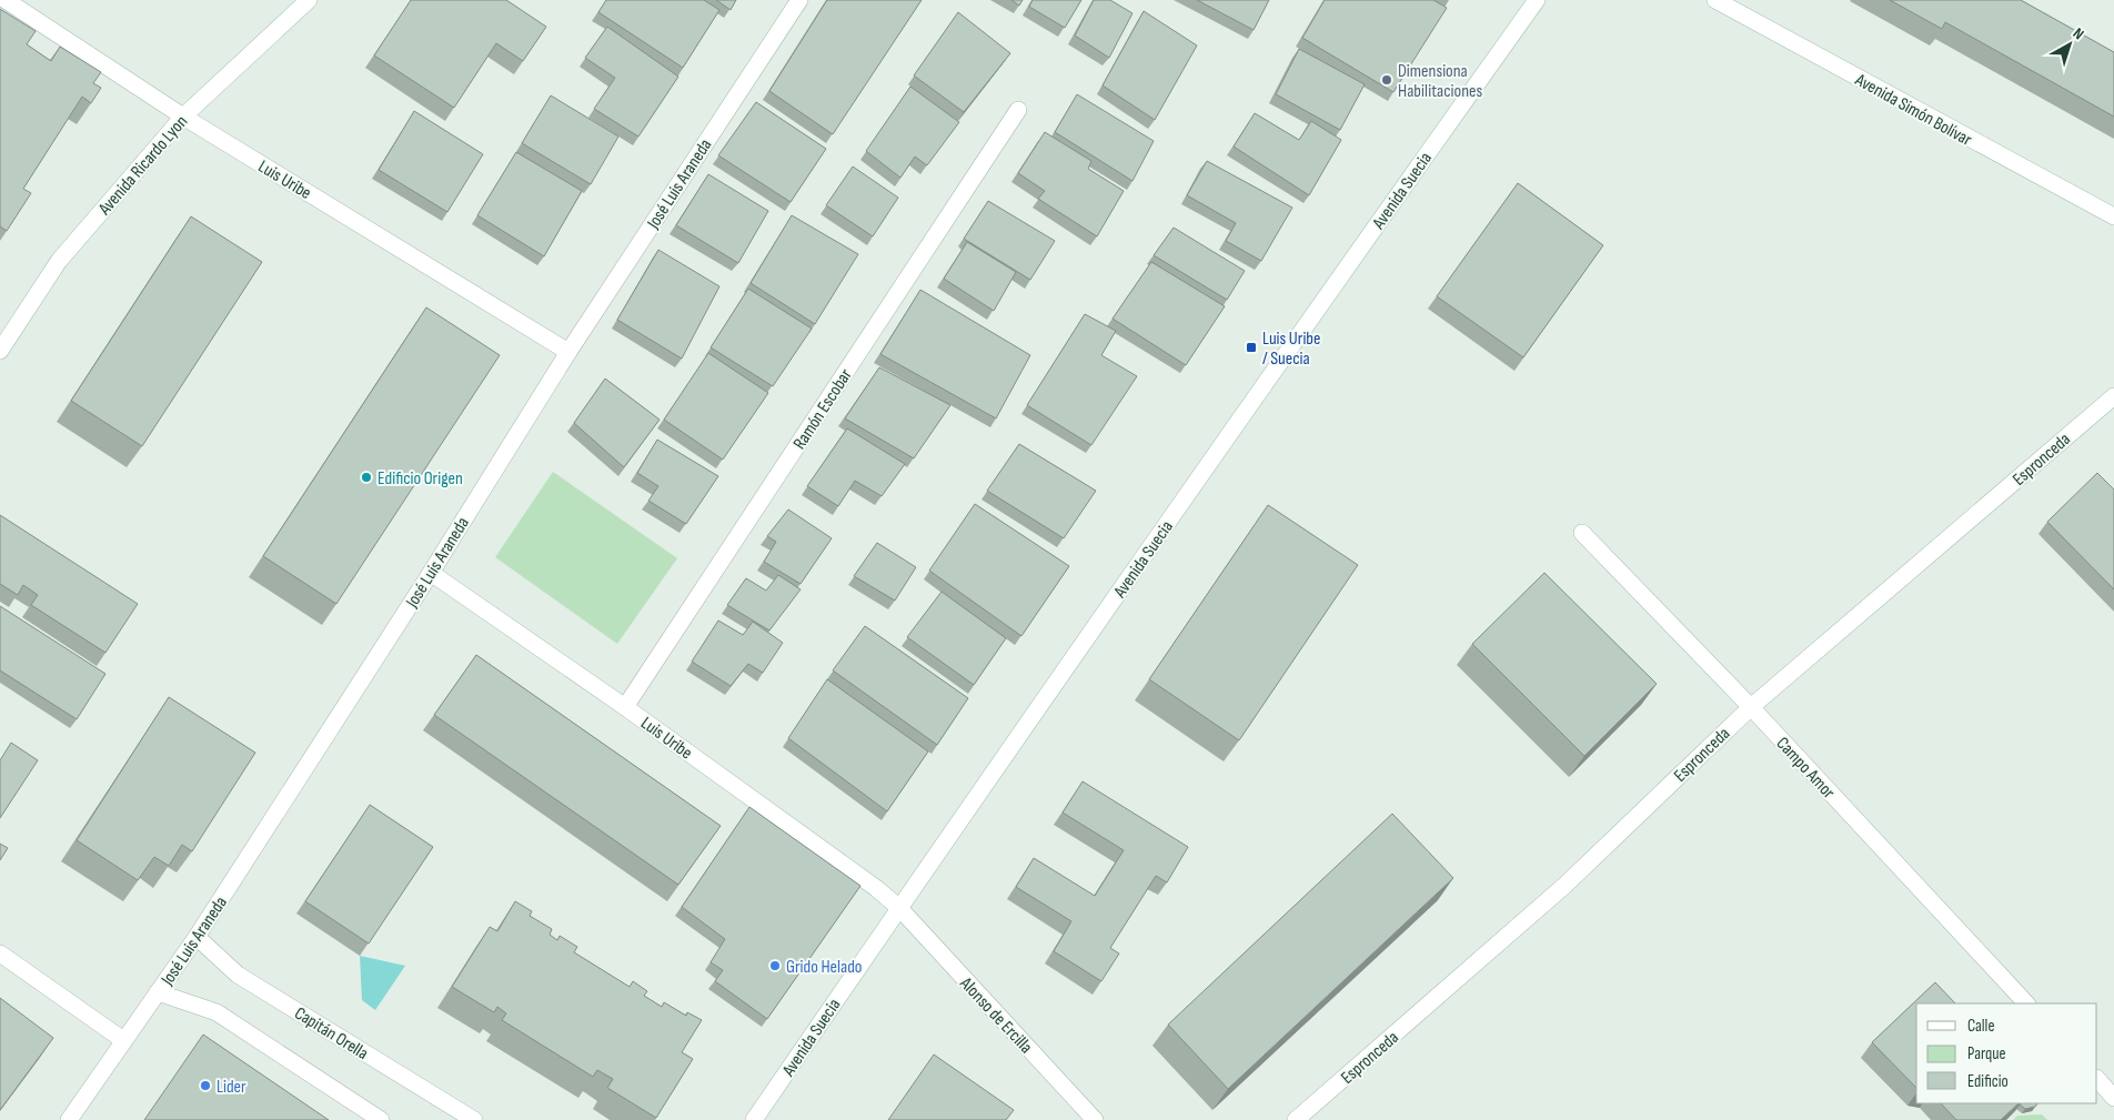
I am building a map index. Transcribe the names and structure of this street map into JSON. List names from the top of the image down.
{
  "streets": {
    "street": [
      "Avenida Simón Bolívar",
      "Avenida Ricardo Lyon",
      "Luis Uribe",
      "José Luis Araneda",
      "Avenida Suecia",
      "Ramón Escobar",
      "Espronceda",
      "Campo Amor",
      "Alonso de Ercilla",
      "Capitán Orella"
    ]
  },
  "crossings": [
    ["Avenida Ricardo Lyon", "Luis Uribe"],
    ["Luis Uribe", "José Luis Araneda"],
    ["Luis Uribe", "Avenida Suecia"],
    ["Luis Uribe", "Ramón Escobar"],
    ["Luis Uribe", "Alonso de Ercilla"],
    ["José Luis Araneda", "Capitán Orella"],
    ["Avenida Suecia", "Alonso de Ercilla"],
    ["Espronceda", "Campo Amor"]
  ],
  "places": {
    "other": [
      "Dimensiona Habilitaciones",
      "Edificio Origen",
      "Grido Helado",
      "Lider"
    ],
    "transit": ["Luis Uribe / Suecia"]
  },
  "legend": ["Calle", "Parque", "Edificio"],
  "north": "top right"
}
